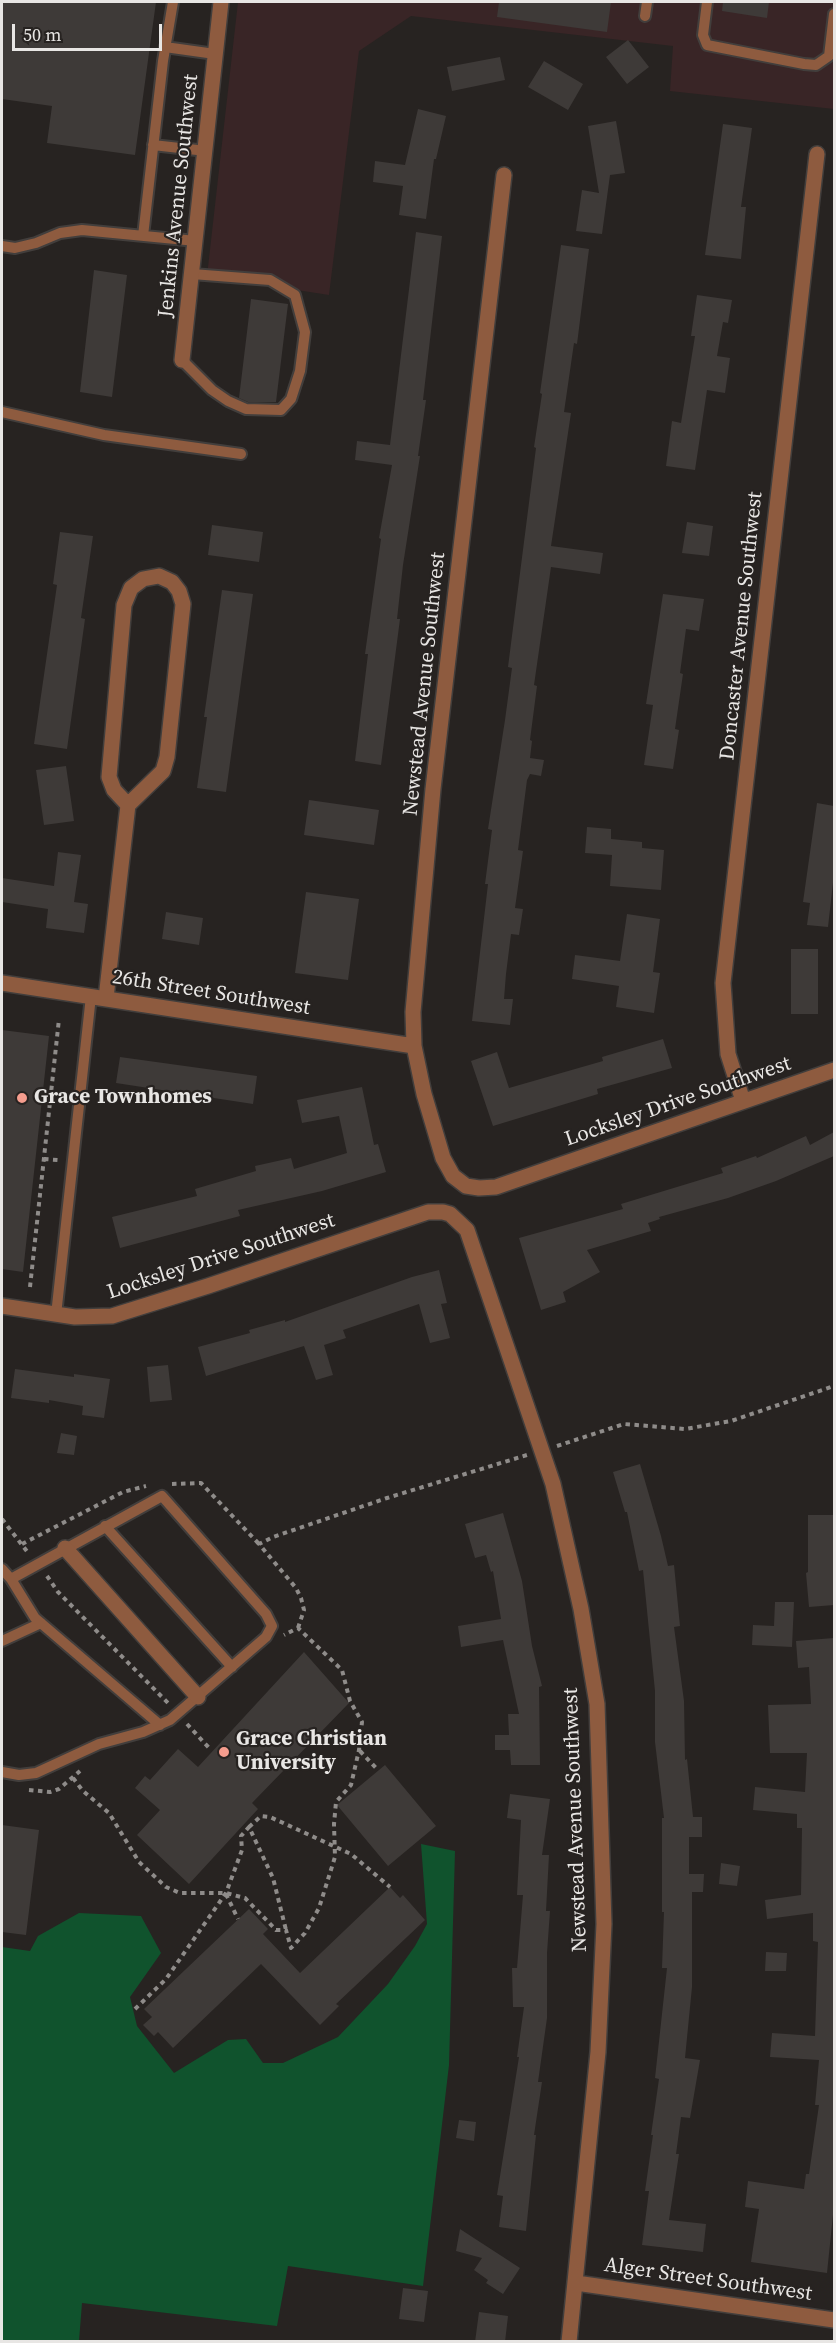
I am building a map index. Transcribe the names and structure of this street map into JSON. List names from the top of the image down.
{
  "streets": {
    "street": [
      "Jenkins Avenue Southwest",
      "Doncaster Avenue Southwest",
      "Newstead Avenue Southwest",
      "26th Street Southwest",
      "Locksley Drive Southwest",
      "Alger Street Southwest"
    ]
  },
  "crossings": [
    ["Doncaster Avenue Southwest", "Locksley Drive Southwest"],
    ["Newstead Avenue Southwest", "26th Street Southwest"],
    ["Newstead Avenue Southwest", "Locksley Drive Southwest"],
    ["Newstead Avenue Southwest", "Alger Street Southwest"]
  ],
  "places": ["Grace Townhomes", "Grace Christian University"],
  "scale_bar": "50 m"
}
